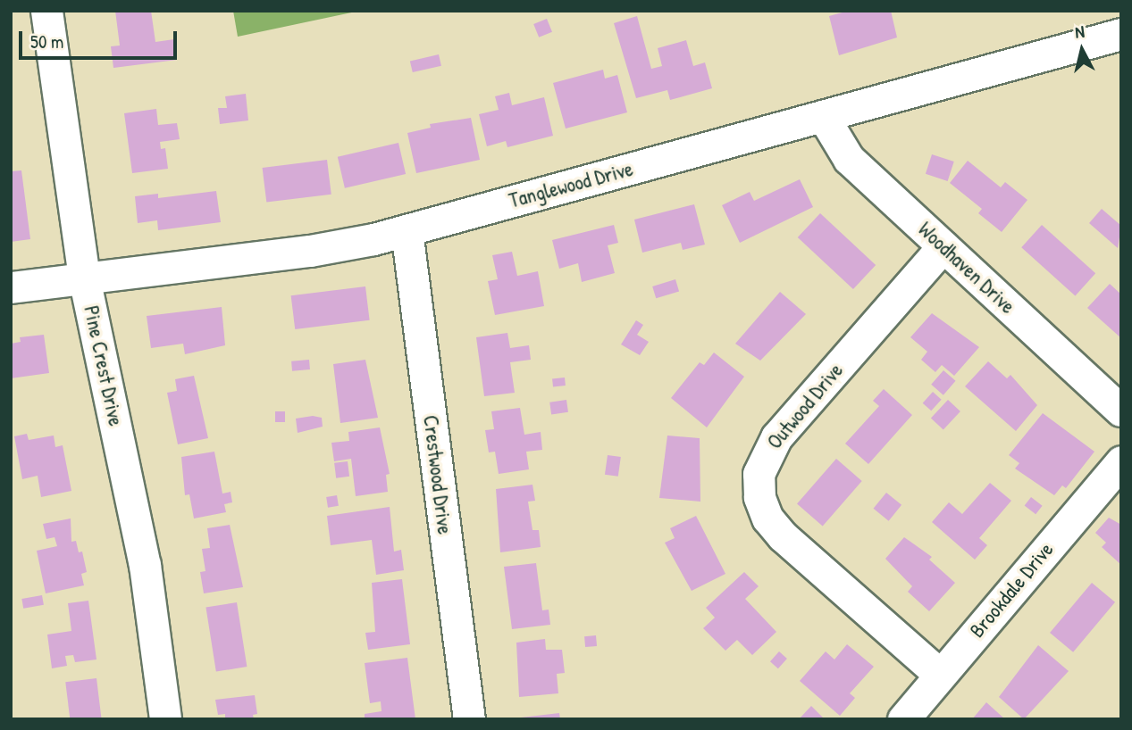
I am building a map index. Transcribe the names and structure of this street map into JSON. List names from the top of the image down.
{
  "streets": {
    "street": [
      "Tanglewood Drive",
      "Woodhaven Drive",
      "Pine Crest Drive",
      "Outwood Drive",
      "Crestwood Drive",
      "Brookdale Drive"
    ]
  },
  "crossings": [
    ["Tanglewood Drive", "Woodhaven Drive"],
    ["Tanglewood Drive", "Pine Crest Drive"],
    ["Tanglewood Drive", "Crestwood Drive"],
    ["Woodhaven Drive", "Outwood Drive"],
    ["Outwood Drive", "Brookdale Drive"]
  ],
  "scale_bar": "50 m",
  "north": "top"
}
